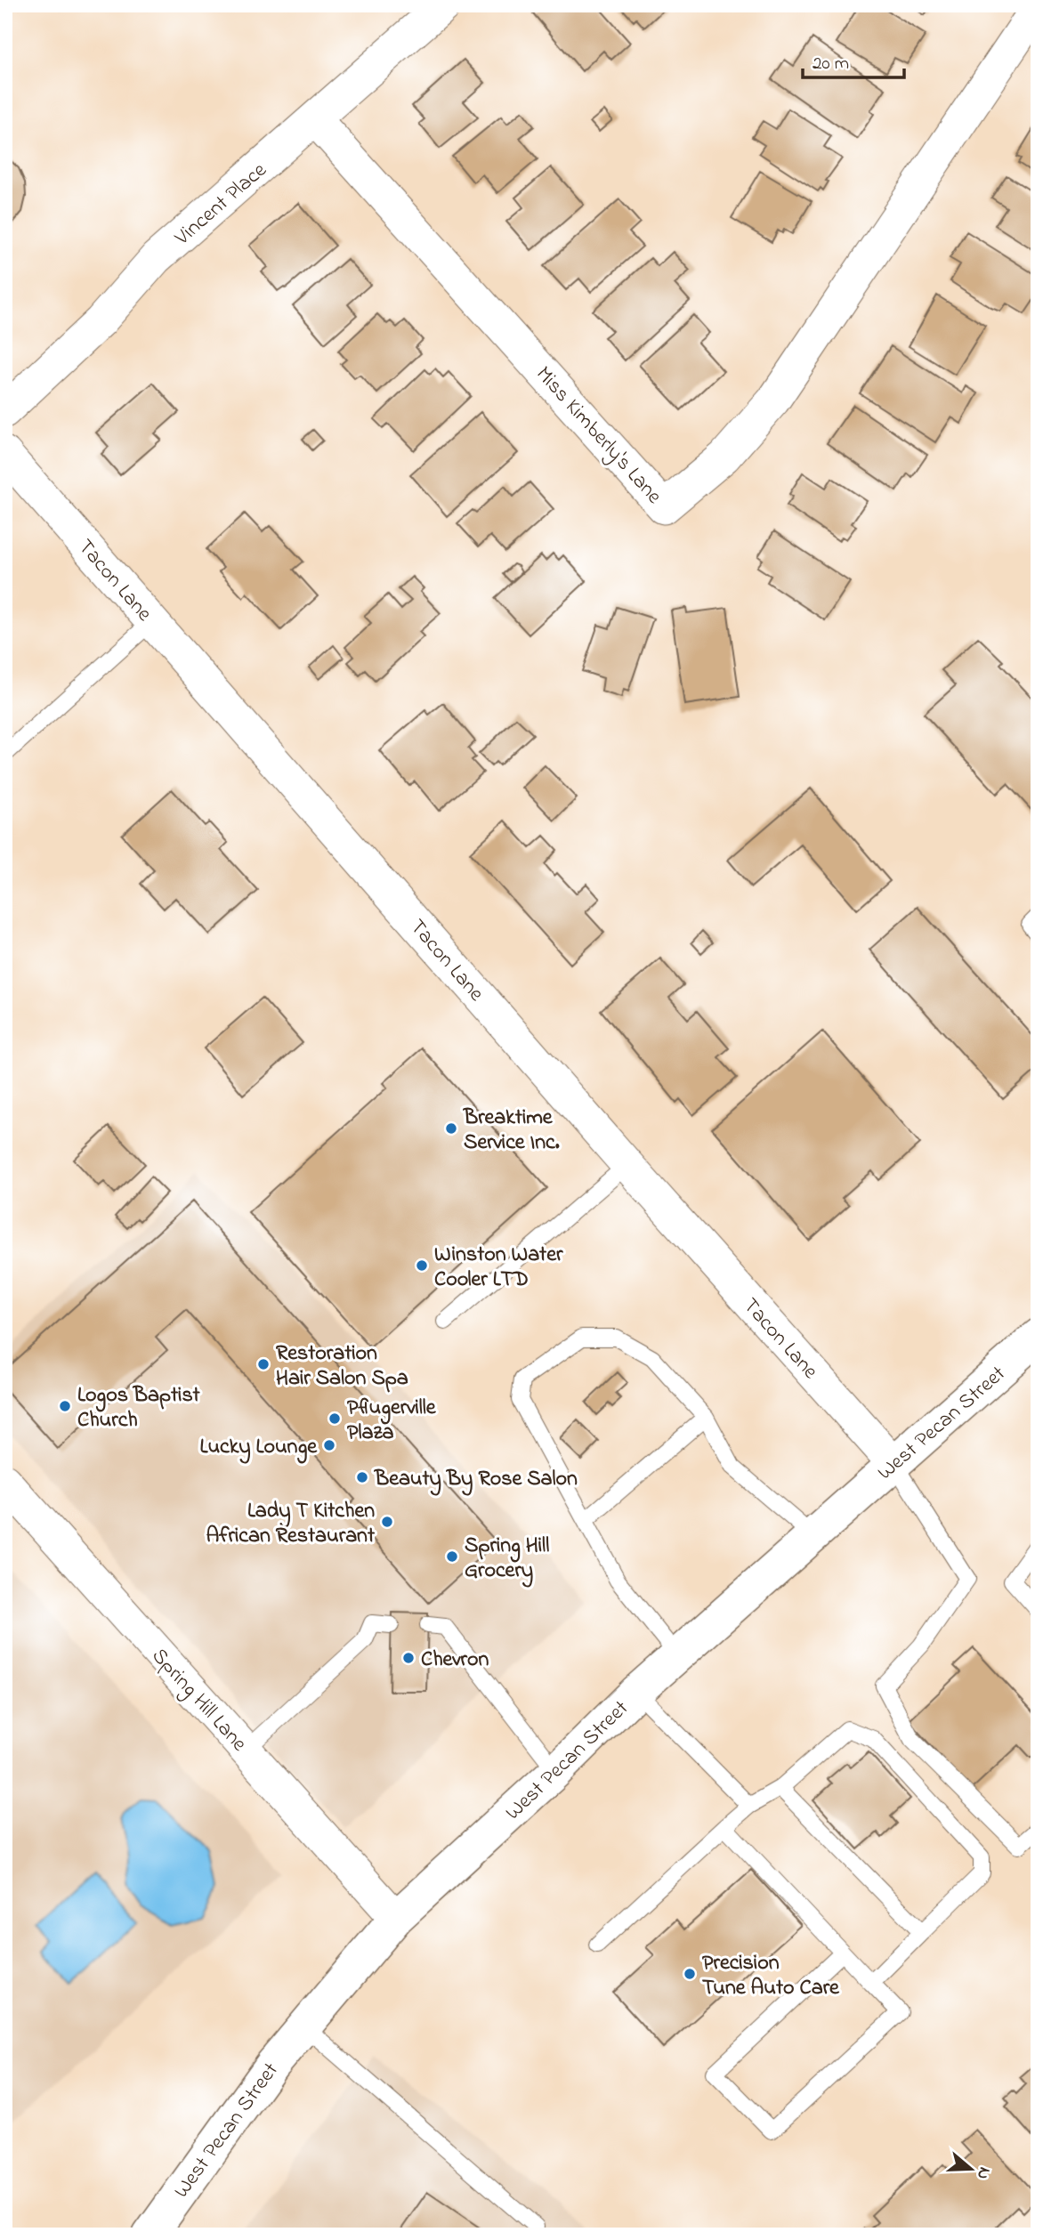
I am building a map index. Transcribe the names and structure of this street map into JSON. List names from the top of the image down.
{
  "streets": {
    "main road": ["West Pecan Street"],
    "street": [
      "Vincent Place",
      "Miss Kimberly's Lane",
      "Tacon Lane",
      "Spring Hill Lane"
    ]
  },
  "crossings": [
    ["Vincent Place", "Miss Kimberly's Lane"],
    ["Tacon Lane", "West Pecan Street"],
    ["West Pecan Street", "Spring Hill Lane"]
  ],
  "places": [
    "Breaktime Service Inc.",
    "Winston Water Cooler LTD",
    "Restoration Hair Salon Spa",
    "Logos Baptist Church",
    "Pflugerville Plaza",
    "Lucky Lounge",
    "Beauty By Rose Salon",
    "Lady T Kitchen African Restaurant",
    "Spring Hill Grocery",
    "Chevron",
    "Precision Tune Auto Care"
  ],
  "scale_bar": "20 m",
  "north": "right"
}
